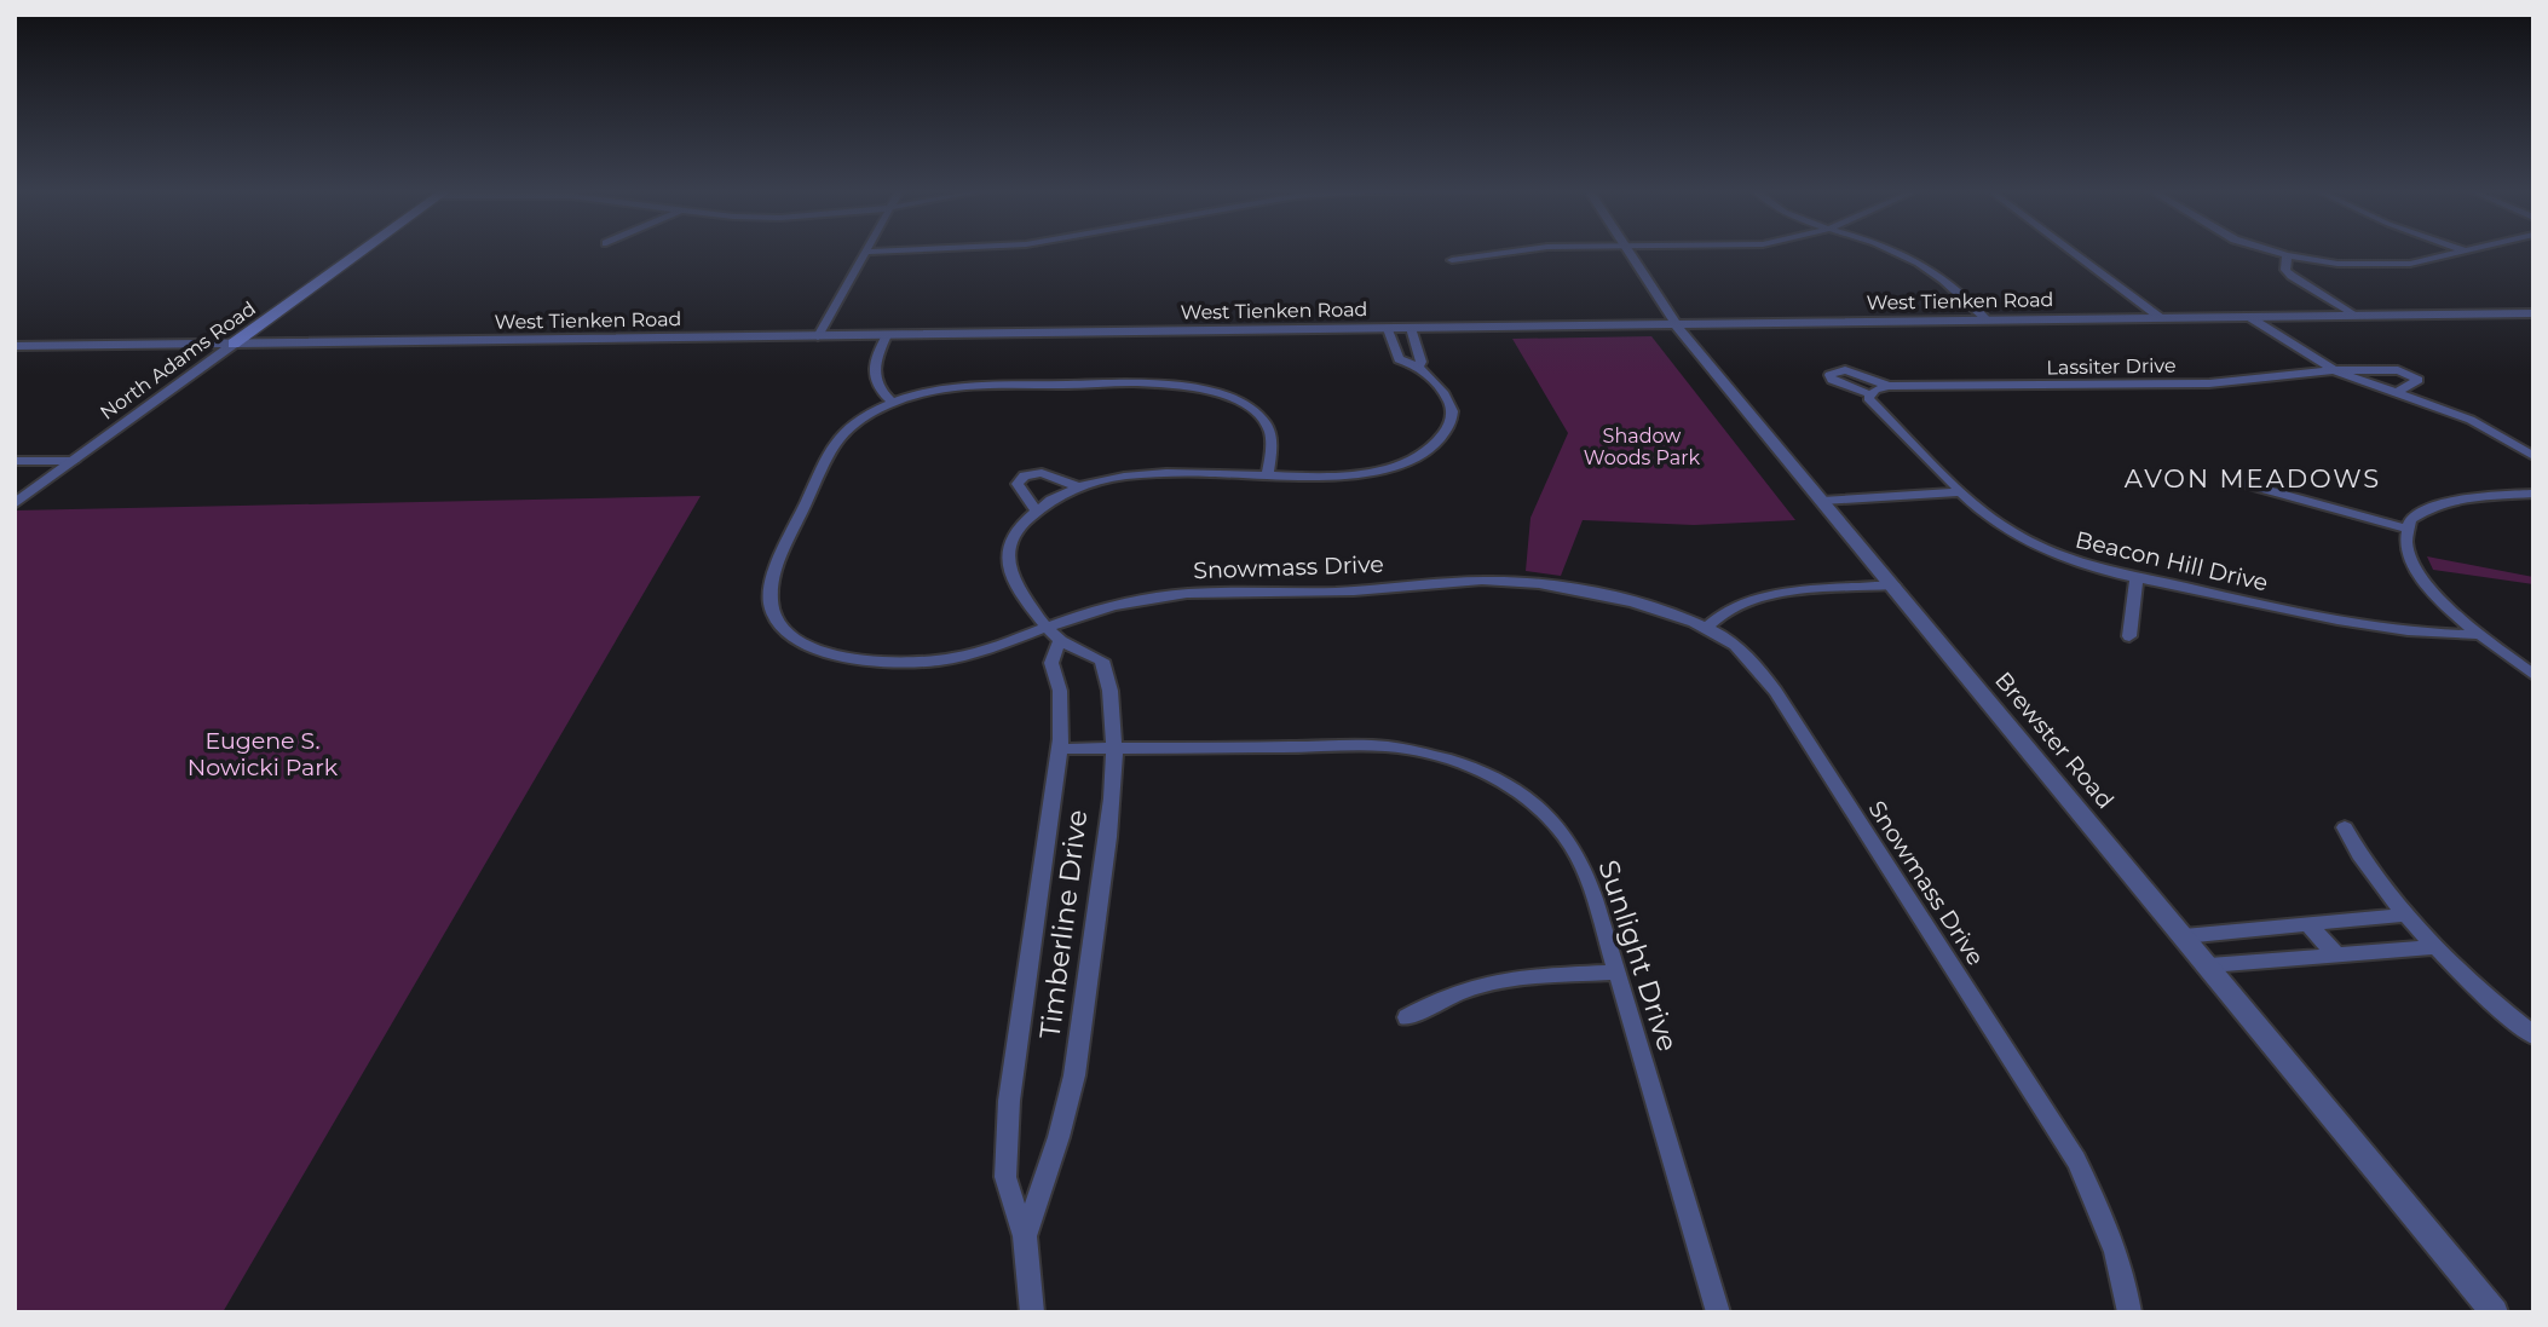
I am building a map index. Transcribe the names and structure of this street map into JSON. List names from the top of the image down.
{
  "streets": {
    "main road": ["North Adams Road"],
    "street": [
      "West Tienken Road",
      "Lassiter Drive",
      "Beacon Hill Drive",
      "Snowmass Drive",
      "Brewster Road",
      "Timberline Drive",
      "Sunlight Drive"
    ]
  },
  "crossings": [
    ["West Tienken Road", "North Adams Road"],
    ["West Tienken Road", "Brewster Road"],
    ["West Tienken Road", "Timberline Drive"],
    ["Lassiter Drive", "Beacon Hill Drive"],
    ["Snowmass Drive", "Timberline Drive"],
    ["Timberline Drive", "Sunlight Drive"]
  ],
  "districts": ["AVON MEADOWS"],
  "parks": ["Shadow Woods Park", "Eugene S. Nowicki Park"]
}
